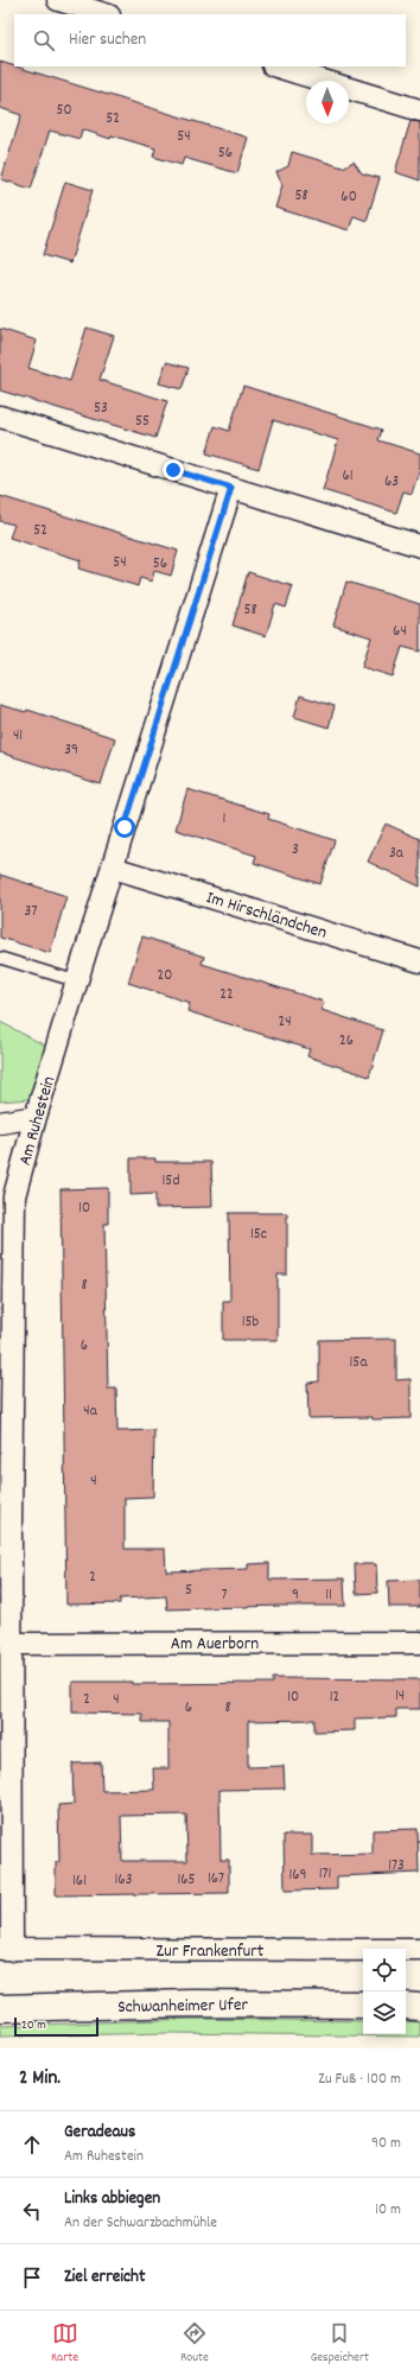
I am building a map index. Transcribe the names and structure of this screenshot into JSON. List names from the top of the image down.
{
  "streets": {
    "main road": ["Schwanheimer Ufer"],
    "street": [
      "Im Hirschländchen",
      "Am Ruhestein",
      "Am Auerborn",
      "Zur Frankenfurt"
    ]
  },
  "crossings": [
    ["Im Hirschländchen", "Am Ruhestein"],
    ["Am Ruhestein", "Am Auerborn"],
    ["Am Ruhestein", "Zur Frankenfurt"]
  ],
  "house_numbers": [
    "50",
    "52",
    "54",
    "56",
    "58",
    "60",
    "53",
    "55",
    "61",
    "63",
    "52",
    "54",
    "56",
    "58",
    "64",
    "41",
    "39",
    "1",
    "3",
    "3a",
    "37",
    "20",
    "22",
    "24",
    "26",
    "15d",
    "10",
    "15c",
    "8",
    "15b",
    "6",
    "15a",
    "4a",
    "4",
    "2",
    "5",
    "7",
    "9",
    "11",
    "14",
    "10",
    "12",
    "2",
    "4",
    "6",
    "8",
    "173",
    "171",
    "169",
    "167",
    "163",
    "165",
    "161"
  ],
  "scale_bar": "20 m",
  "north": "bottom",
  "page": {
    "search": "Hier suchen",
    "scale": "20 m",
    "heading": ["2 Min.", "Zu Fuß · 100 m"],
    "list": [
      ["Geradeaus", "Am Ruhestein", "90 m"],
      ["Links abbiegen", "An der Schwarzbachmühle", "10 m"],
      "Ziel erreicht"
    ],
    "nav": ["Karte", "Route", "Gespeichert"]
  }
}
